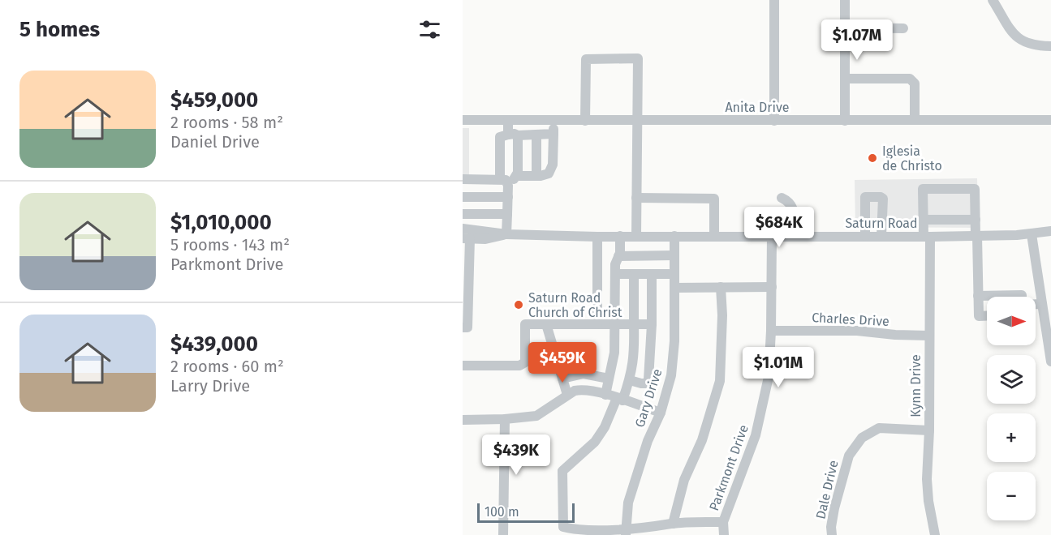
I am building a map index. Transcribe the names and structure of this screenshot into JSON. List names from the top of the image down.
{
  "streets": {
    "street": [
      "Anita Drive",
      "Saturn Road",
      "Charles Drive",
      "Kynn Drive",
      "Gary Drive",
      "Parkmont Drive",
      "Dale Drive"
    ]
  },
  "crossings": [
    ["Saturn Road", "Kynn Drive"],
    ["Saturn Road", "Gary Drive"],
    ["Saturn Road", "Parkmont Drive"],
    ["Charles Drive", "Kynn Drive"],
    ["Charles Drive", "Parkmont Drive"],
    ["Kynn Drive", "Dale Drive"]
  ],
  "places": ["Iglesia de Christo", "Saturn Road Church of Christ"],
  "scale_bar": "100 m",
  "north": "right",
  "page": {
    "heading": "5 homes",
    "price": [
      "$1.07M",
      "$684K",
      "$459K",
      "$1.01M",
      "$439K"
    ],
    "list": [
      {
        "name": "$459,000",
        "note": "2 rooms · 58 m² · Daniel Drive"
      },
      {
        "name": "$1,010,000",
        "note": "5 rooms · 143 m² · Parkmont Drive"
      },
      {
        "name": "$439,000",
        "note": "2 rooms · 60 m² · Larry Drive"
      }
    ],
    "map_buttons": ["+", "−"],
    "scale": "100 m"
  }
}
